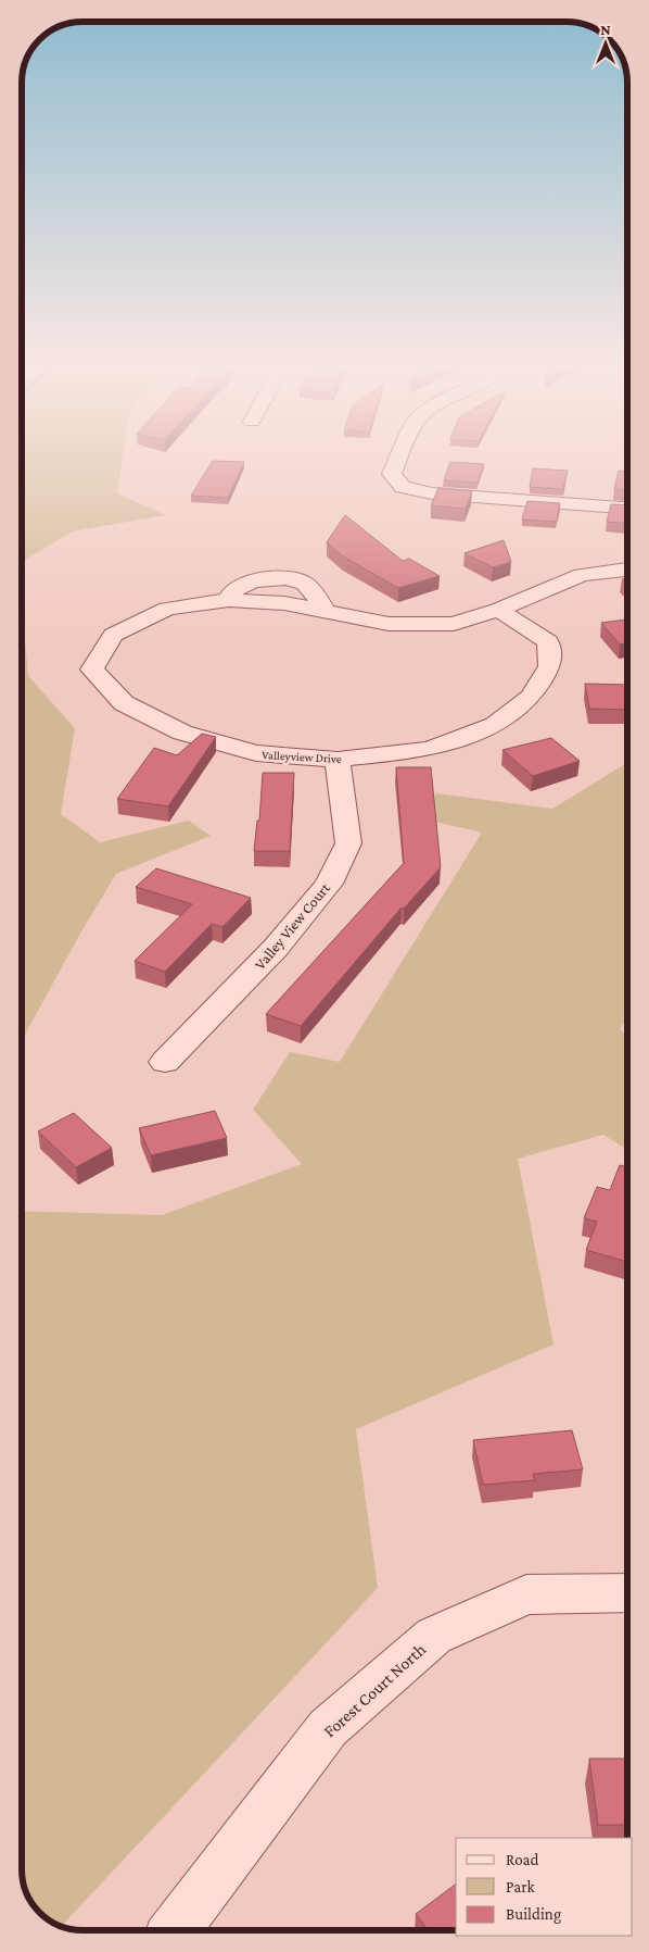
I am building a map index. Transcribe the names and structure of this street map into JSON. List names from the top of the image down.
{
  "streets": {
    "street": ["Valleyview Drive", "Valley View Court", "Forest Court North"]
  },
  "crossings": [
    ["Valleyview Drive", "Valley View Court"]
  ],
  "legend": ["Road", "Park", "Building"],
  "north": "top"
}
